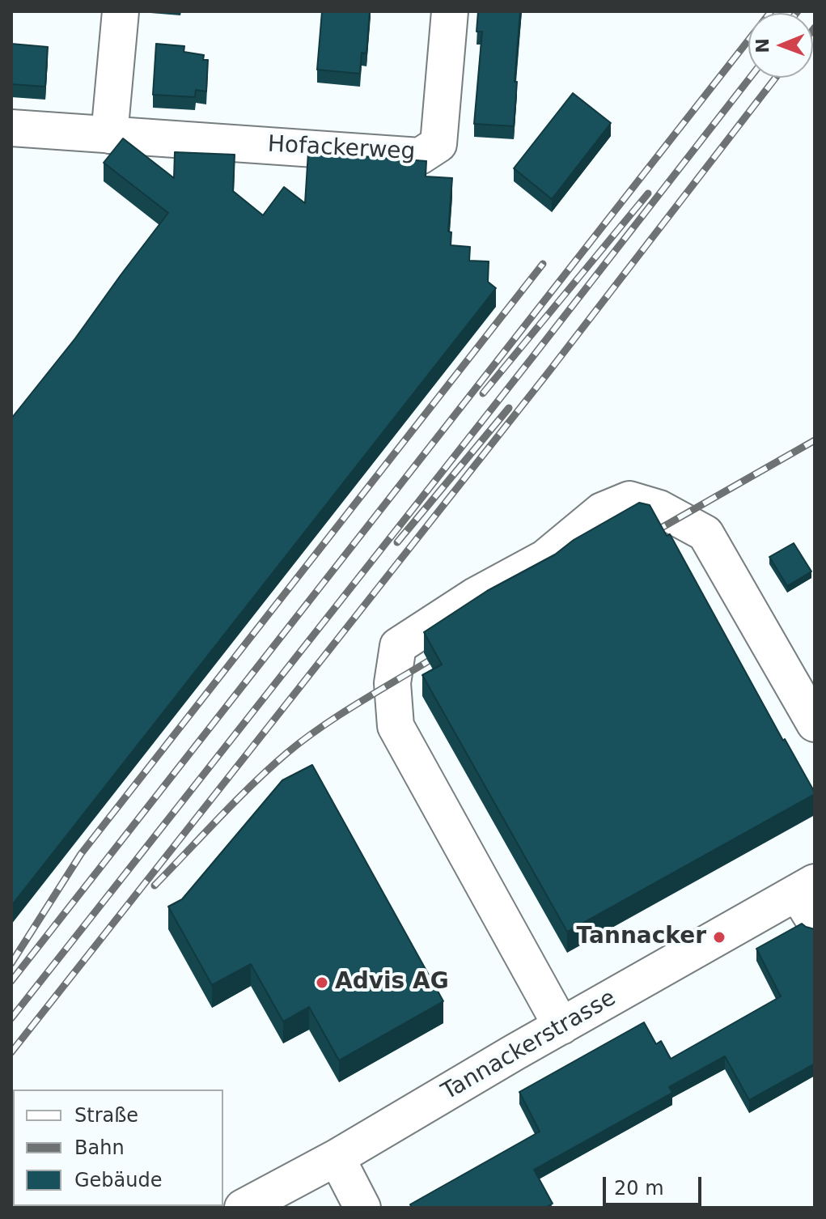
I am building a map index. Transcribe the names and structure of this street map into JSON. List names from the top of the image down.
{
  "streets": {
    "street": ["Hofackerweg", "Tannackerstrasse"]
  },
  "places": ["Tannacker", "Advis AG"],
  "legend": ["Straße", "Bahn", "Gebäude"],
  "scale_bar": "20 m",
  "north": "left"
}
